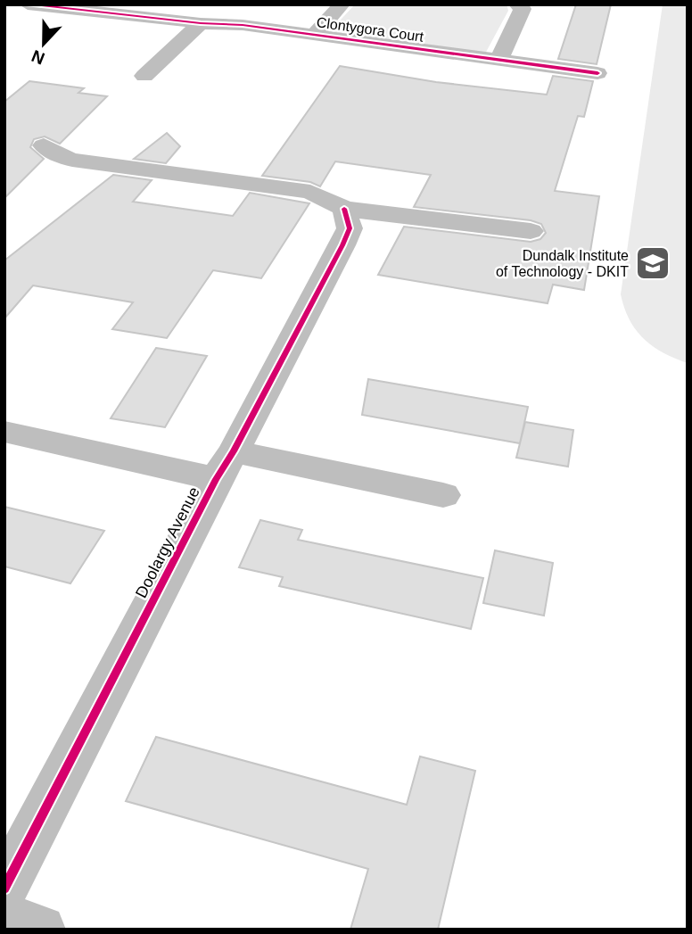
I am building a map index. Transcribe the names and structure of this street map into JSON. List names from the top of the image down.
{
  "streets": {
    "street": ["Clontygora Court", "Doolargy Avenue"]
  },
  "places": {
    "school or university": ["Dundalk Institute of Technology - DKIT"]
  },
  "north": "bottom"
}
